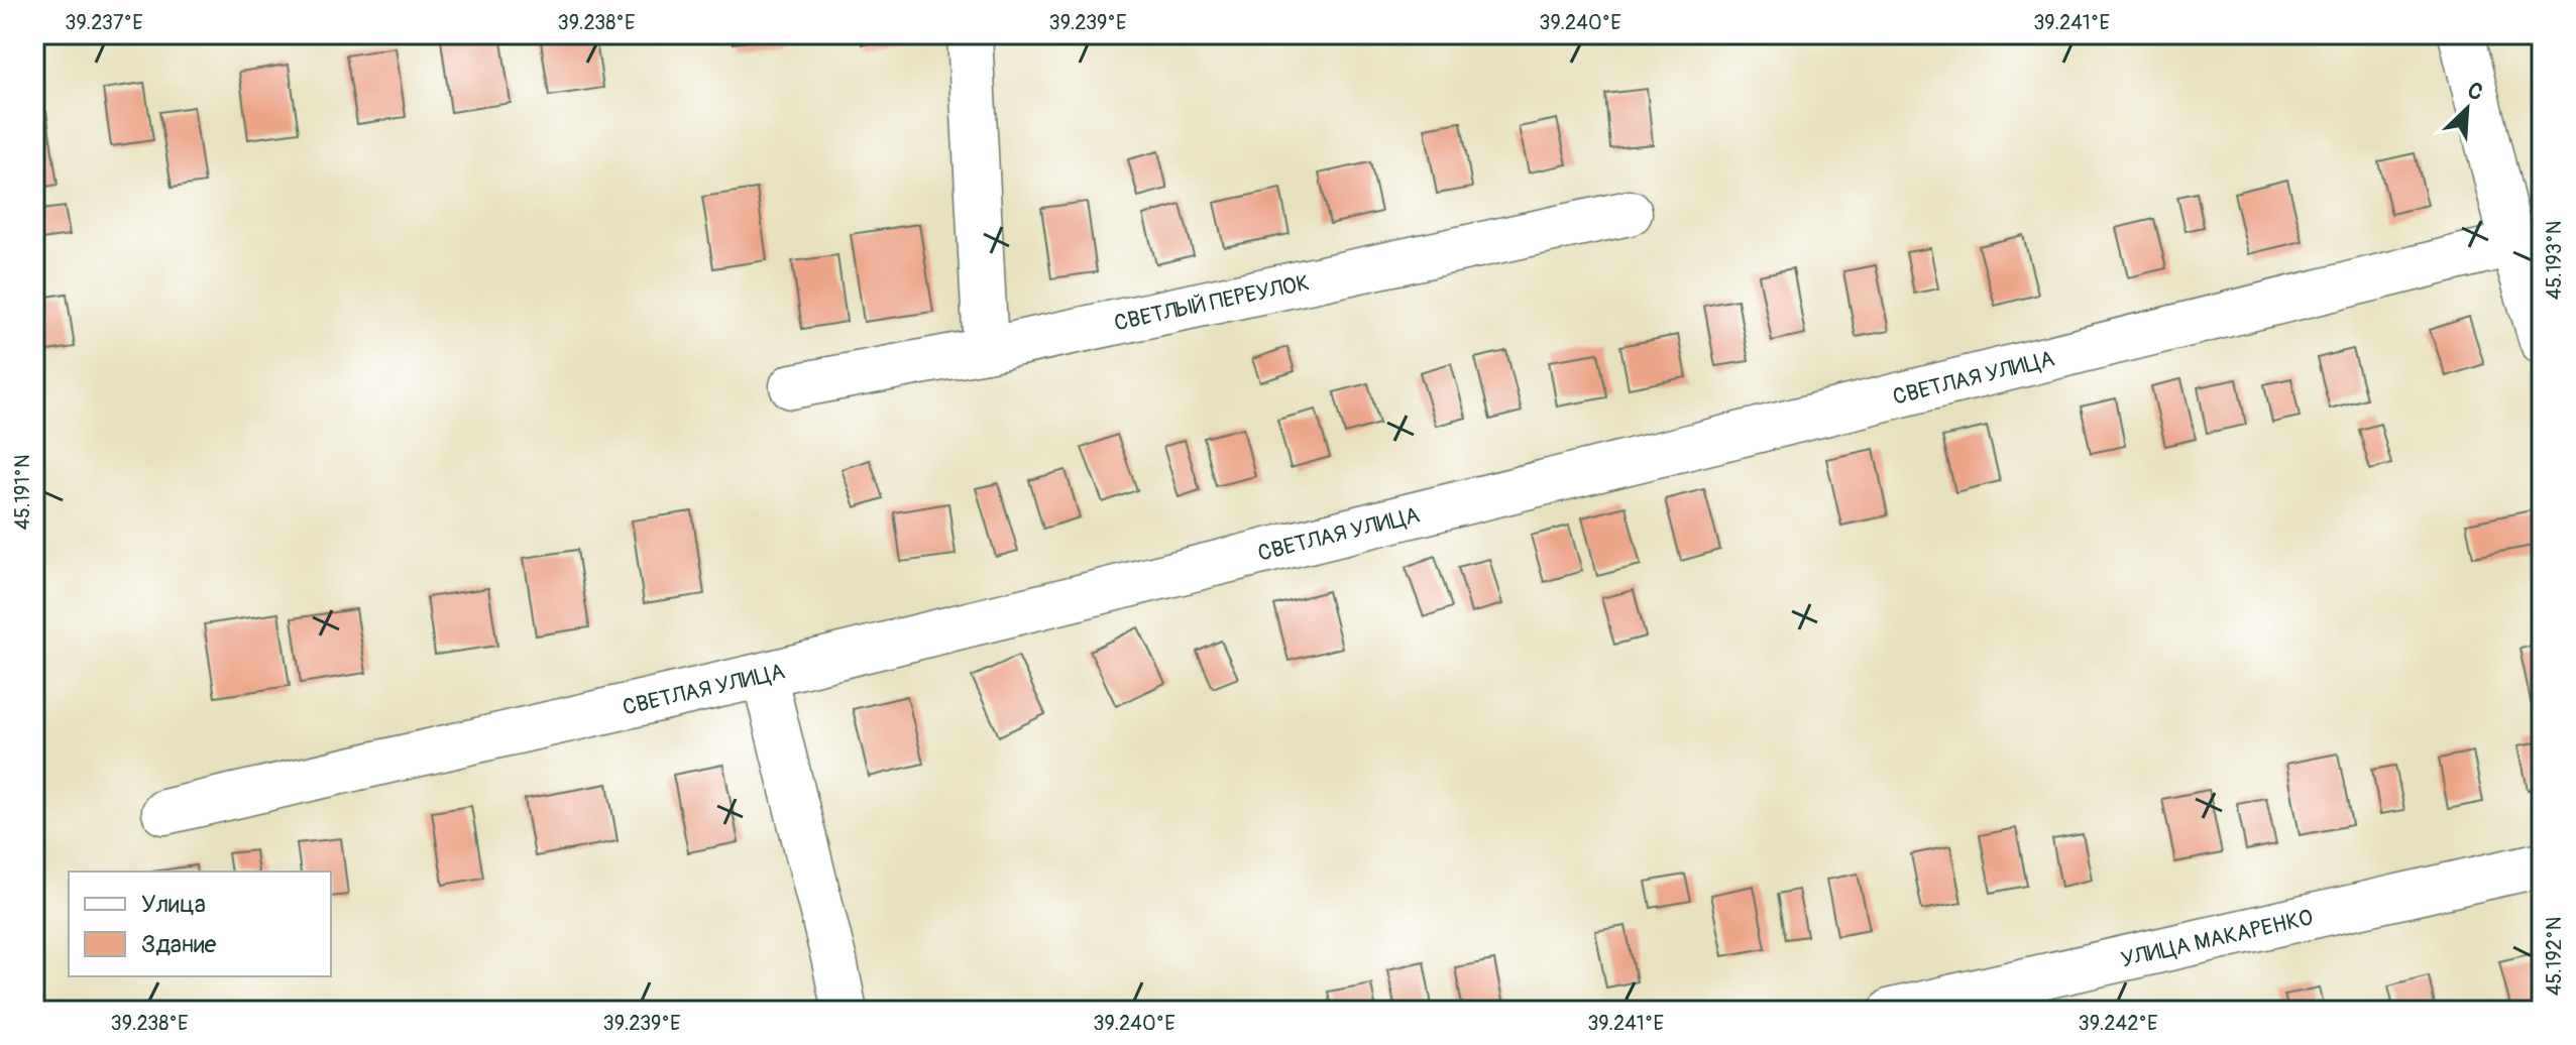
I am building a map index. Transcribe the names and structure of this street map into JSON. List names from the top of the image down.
{
  "streets": {
    "street": ["СВЕТЛЫЙ ПЕРЕУЛОК", "СВЕТЛАЯ УЛИЦА", "УЛИЦА МАКАРЕНКО"]
  },
  "legend": ["Улица", "Здание"],
  "north": "top right",
  "coordinates": [
    "39.237°E",
    "39.238°E",
    "39.239°E",
    "39.240°E",
    "39.241°E",
    "45.193°N",
    "45.191°N",
    "45.192°N",
    "39.242°E"
  ]
}
